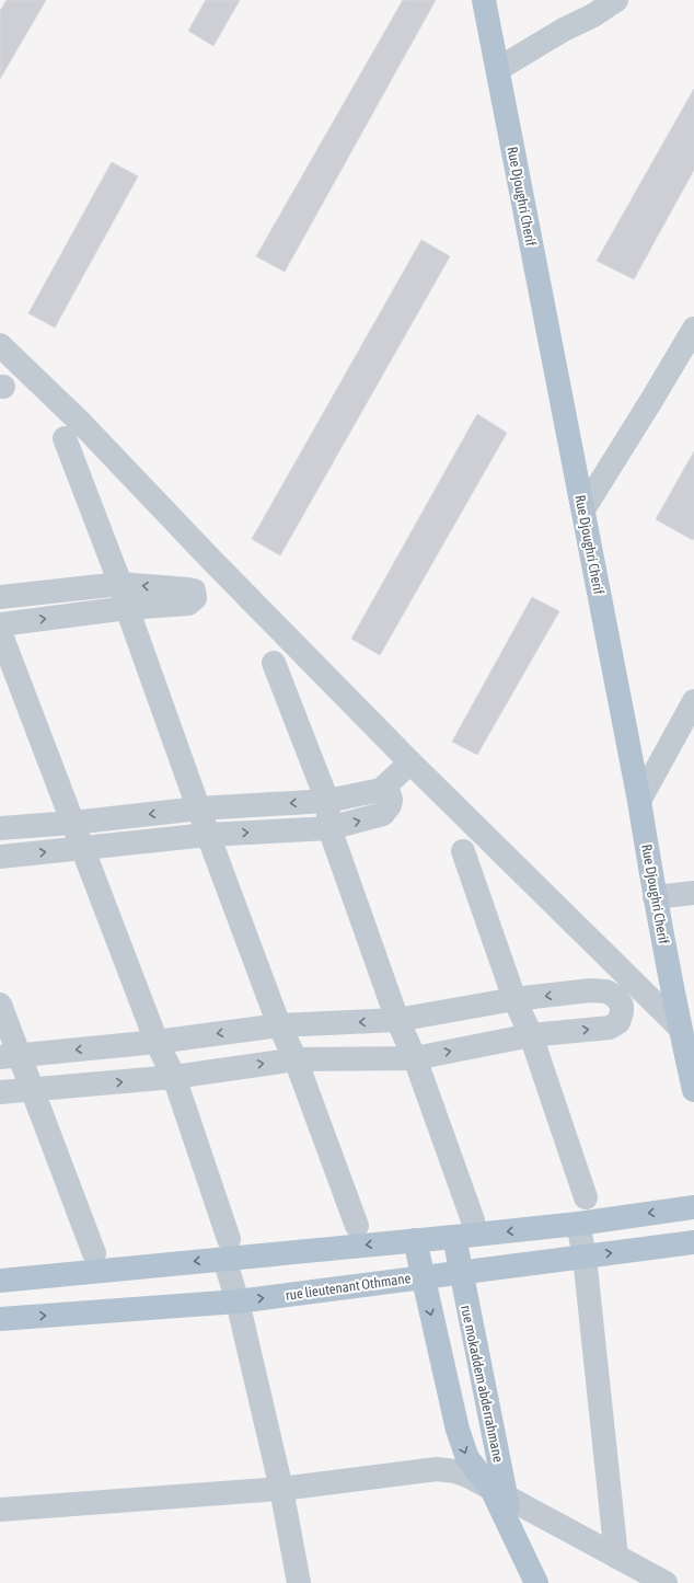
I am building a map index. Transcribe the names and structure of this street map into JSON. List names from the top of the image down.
{
  "streets": {
    "main road": ["Rue Djoughri Cherif", "rue lieutenant Othmane", "rue mokaddem abderrahmane"]
  },
  "crossings": [
    ["rue lieutenant Othmane", "rue mokaddem abderrahmane"]
  ]
}
